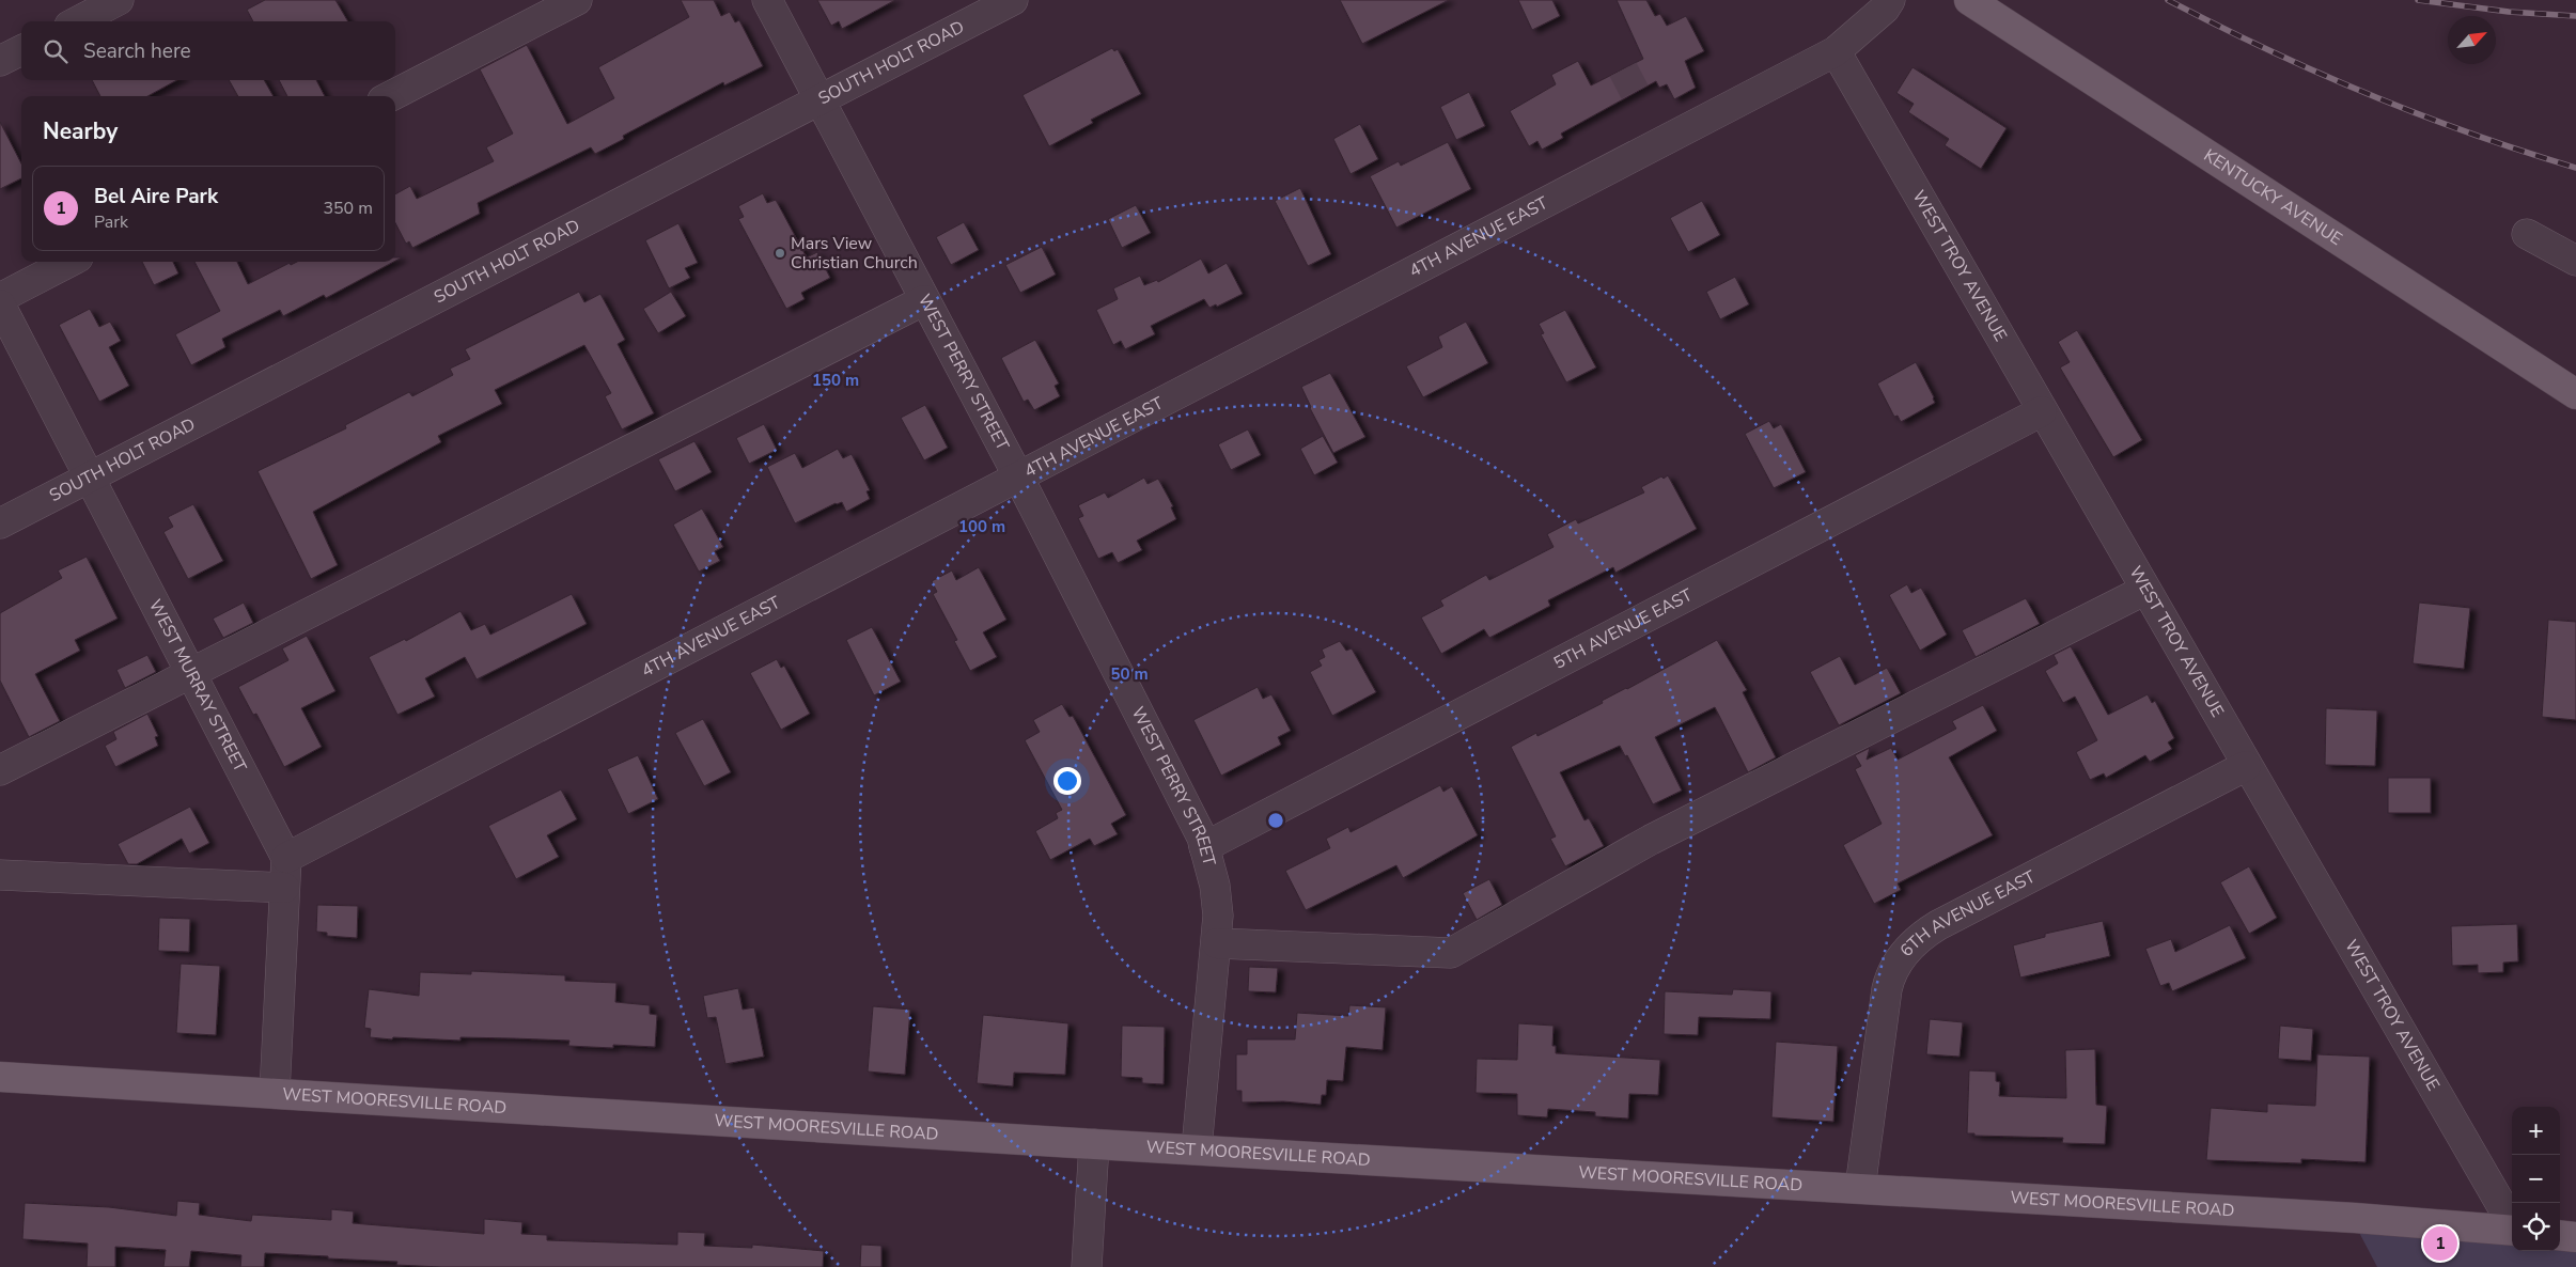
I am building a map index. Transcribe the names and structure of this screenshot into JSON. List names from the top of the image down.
{
  "streets": {
    "main road": ["KENTUCKY AVENUE", "WEST MOORESVILLE ROAD"],
    "street": [
      "SOUTH HOLT ROAD",
      "4TH AVENUE EAST",
      "WEST TROY AVENUE",
      "WEST PERRY STREET",
      "5TH AVENUE EAST",
      "WEST MURRAY STREET",
      "6TH AVENUE EAST"
    ]
  },
  "crossings": [
    ["SOUTH HOLT ROAD", "WEST PERRY STREET"],
    ["SOUTH HOLT ROAD", "WEST MURRAY STREET"],
    ["4TH AVENUE EAST", "WEST TROY AVENUE"],
    ["4TH AVENUE EAST", "WEST PERRY STREET"],
    ["4TH AVENUE EAST", "WEST MURRAY STREET"],
    ["WEST TROY AVENUE", "5TH AVENUE EAST"],
    ["WEST TROY AVENUE", "6TH AVENUE EAST"],
    ["WEST PERRY STREET", "5TH AVENUE EAST"],
    ["WEST PERRY STREET", "WEST MOORESVILLE ROAD"],
    ["6TH AVENUE EAST", "WEST MOORESVILLE ROAD"]
  ],
  "places": ["Mars View Christian Church"],
  "north": "top right",
  "page": {
    "search": "Search here",
    "heading": "Nearby",
    "list": [
      {
        "mark": "1",
        "name": "Bel Aire Park",
        "note": "Park",
        "value": "350 m"
      }
    ],
    "map_buttons": ["+", "−"],
    "pins": "1"
  },
  "rings": ["150 m", "100 m", "50 m"]
}
